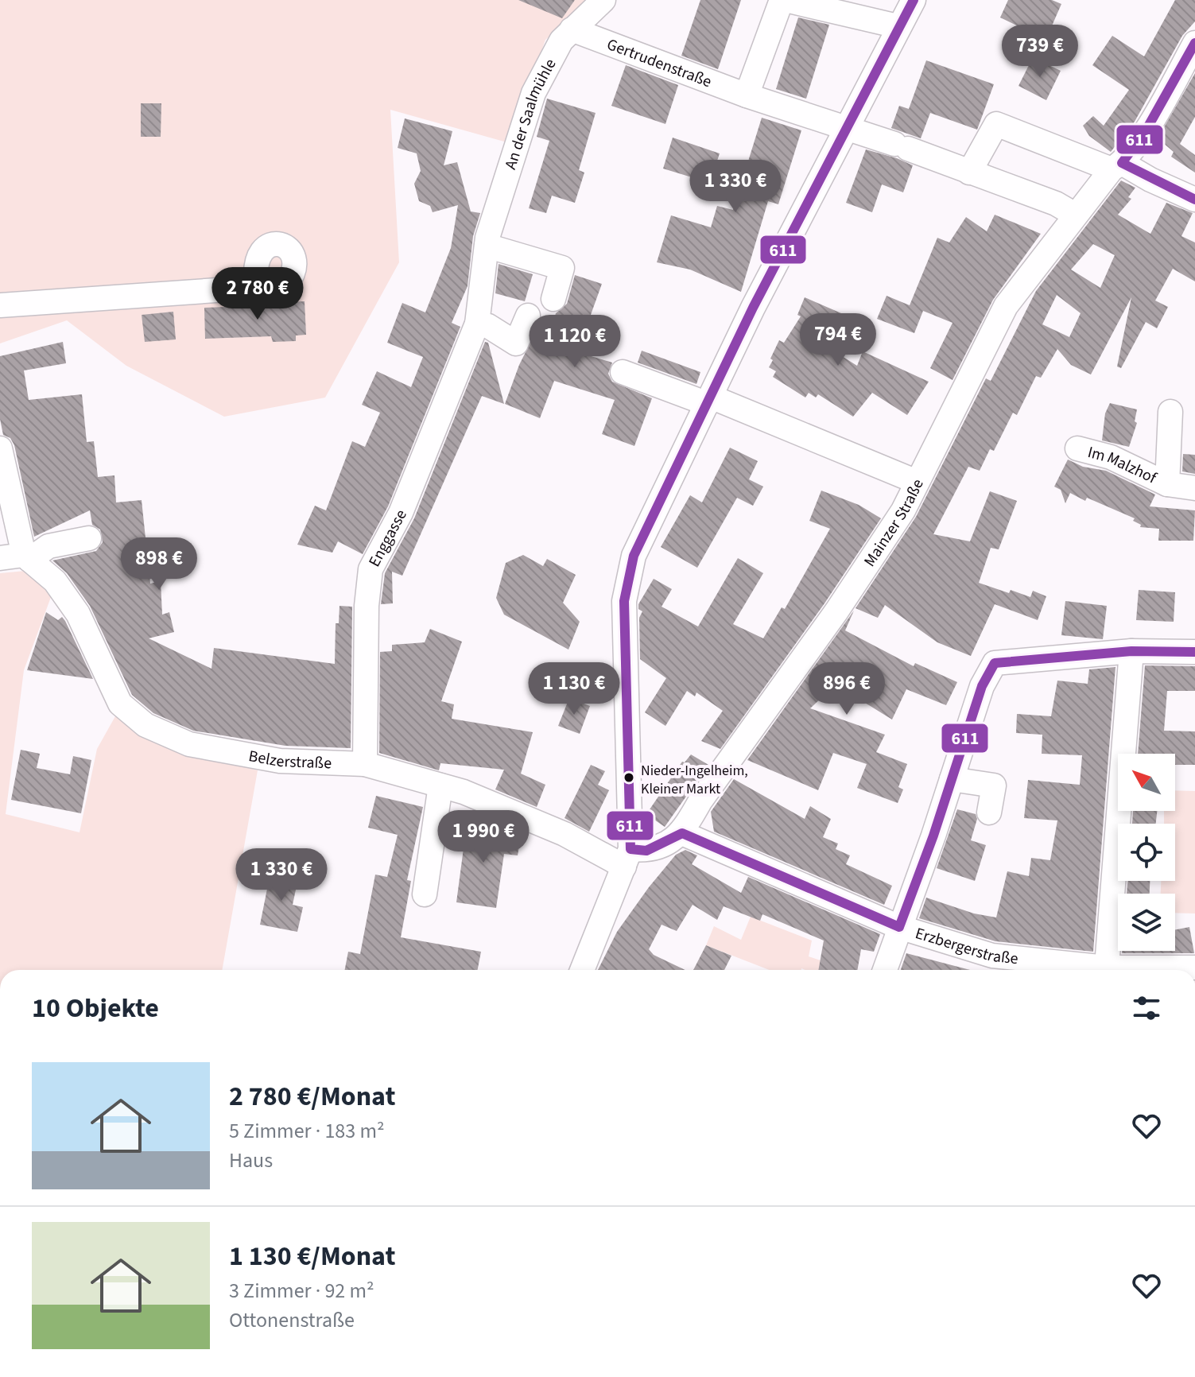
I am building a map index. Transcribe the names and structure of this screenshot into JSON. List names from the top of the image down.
{
  "streets": {
    "street": [
      "Gertrudenstraße",
      "An der Saalmühle",
      "Im Malzhof",
      "Mainzer Straße",
      "Enggasse",
      "Belzerstraße",
      "Erzbergerstraße"
    ]
  },
  "crossings": [
    ["Gertrudenstraße", "An der Saalmühle"],
    ["Gertrudenstraße", "Mainzer Straße"],
    ["An der Saalmühle", "Enggasse"],
    ["Mainzer Straße", "Erzbergerstraße"],
    ["Enggasse", "Belzerstraße"]
  ],
  "places": ["Nieder-Ingelheim, Kleiner Markt"],
  "lines": ["transit line 611"],
  "north": "top left",
  "page": {
    "price": [
      "739 €",
      "1 330 €",
      "2 780 €",
      "794 €",
      "1 120 €",
      "898 €",
      "1 130 €",
      "896 €",
      "1 990 €",
      "1 330 €"
    ],
    "heading": "10 Objekte",
    "list": [
      {
        "name": "2 780 €/Monat",
        "note": "5 Zimmer · 183 m² · Haus"
      },
      {
        "name": "1 130 €/Monat",
        "note": "3 Zimmer · 92 m² · Ottonenstraße"
      }
    ]
  }
}
